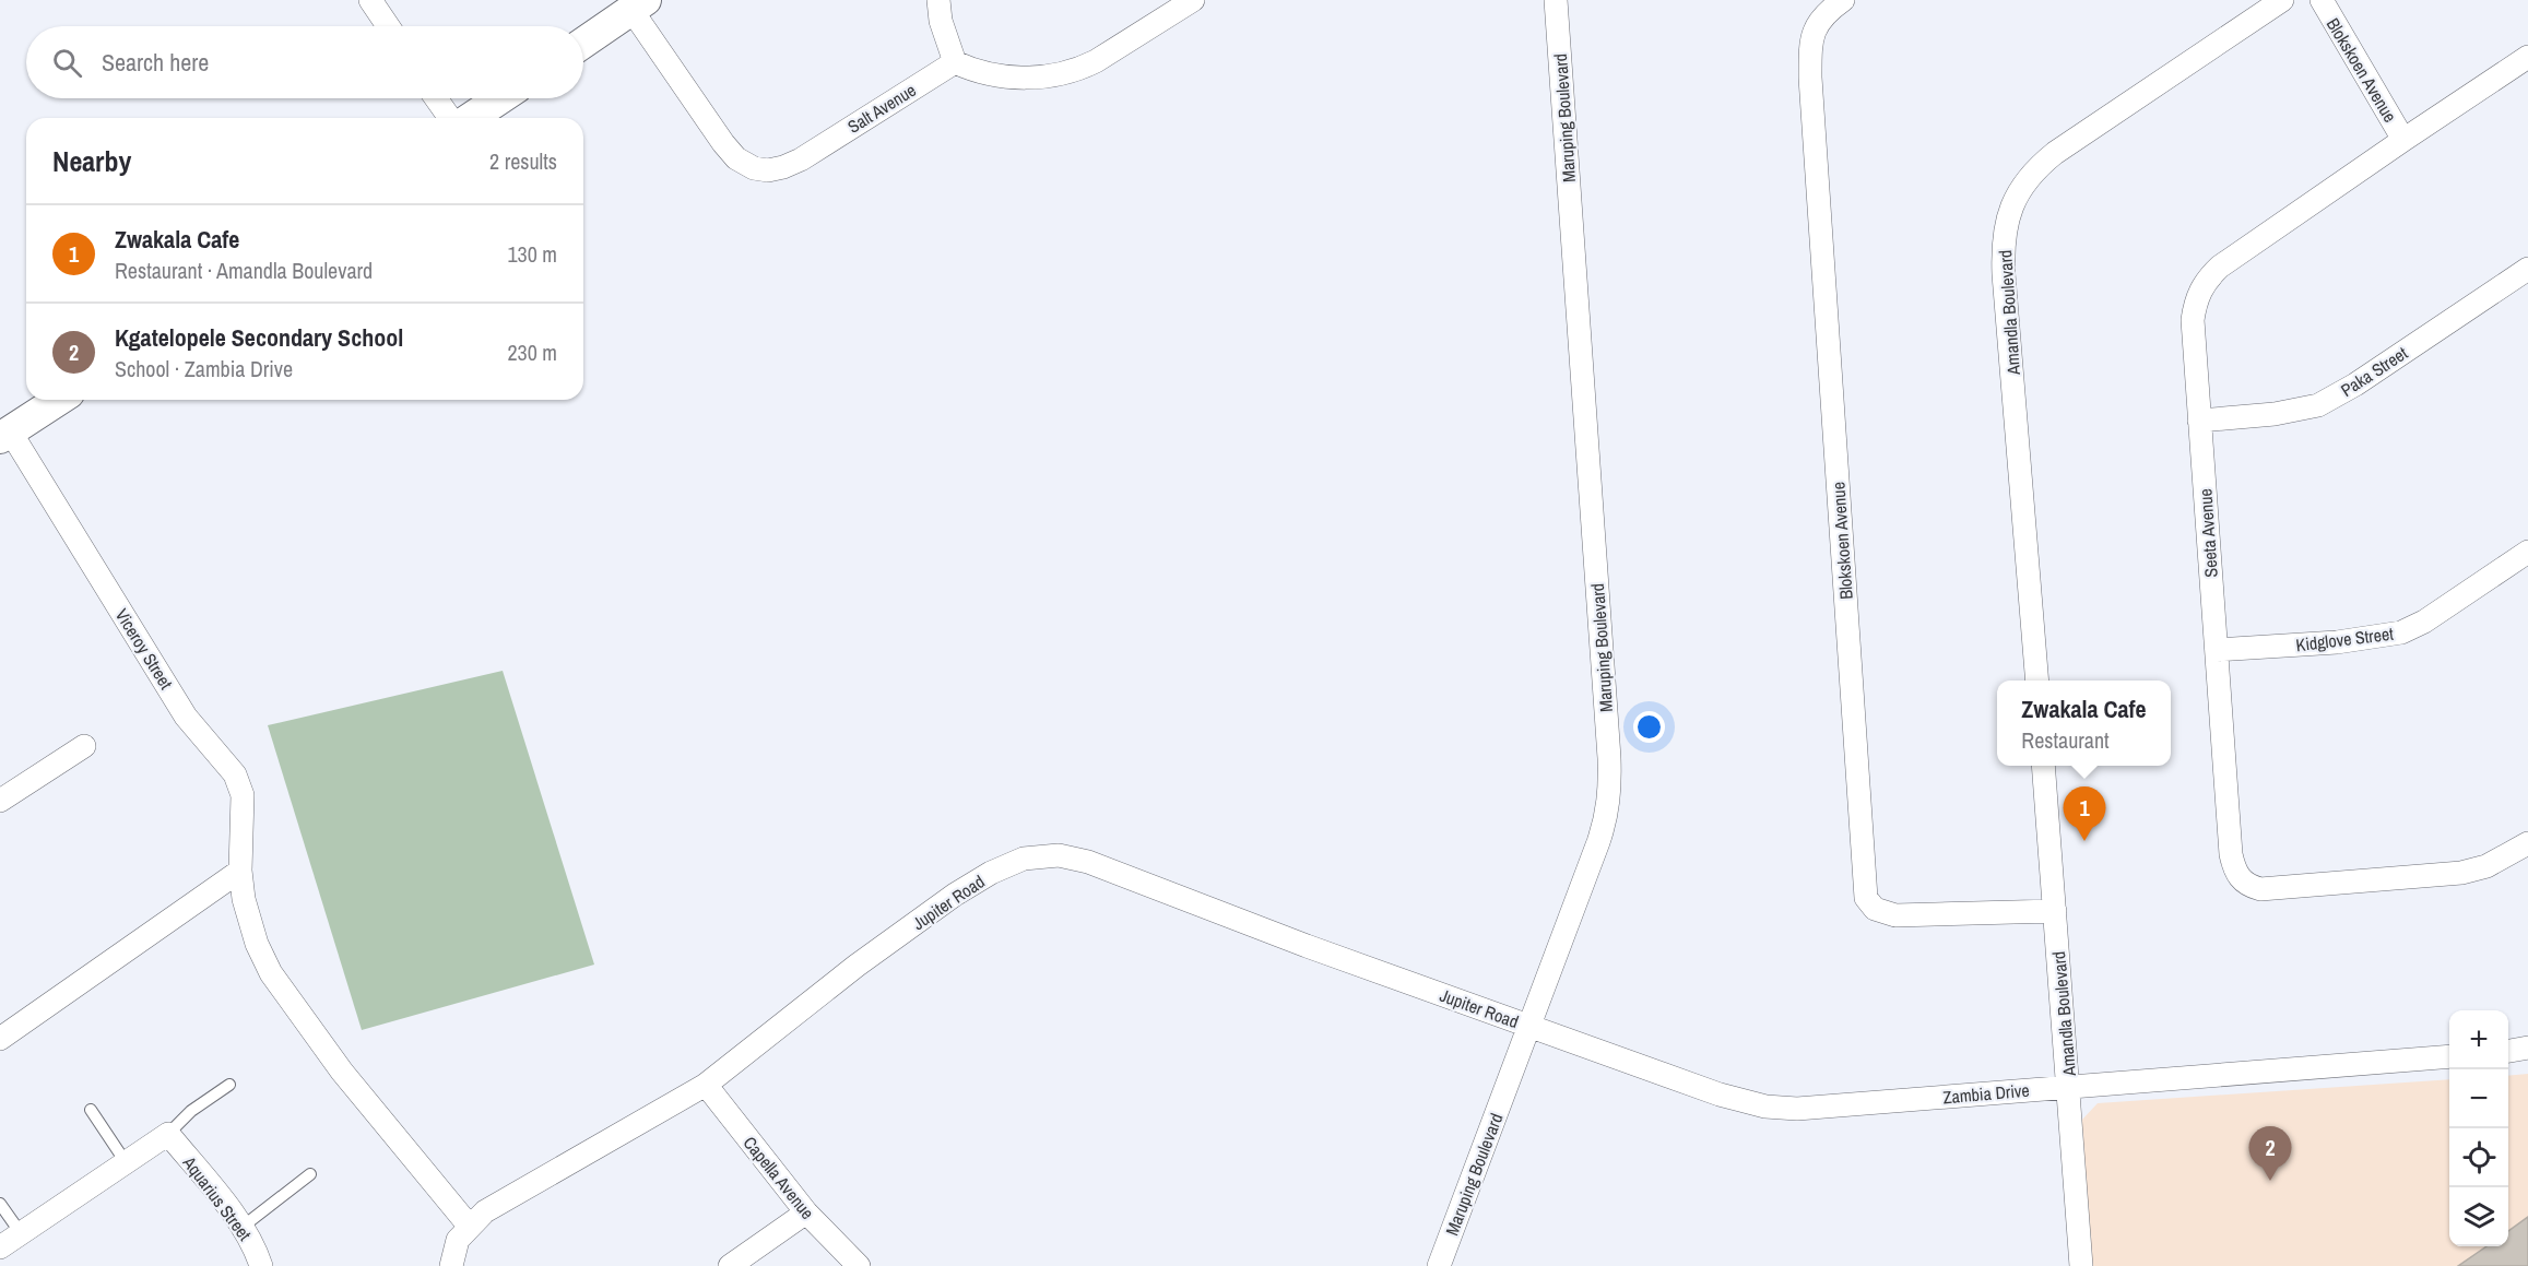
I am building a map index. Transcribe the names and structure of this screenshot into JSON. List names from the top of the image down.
{
  "streets": {
    "street": [
      "Blokskoen Avenue",
      "Salt Avenue",
      "Maruping Boulevard",
      "Amandla Boulevard",
      "Paka Street",
      "Seeta Avenue",
      "Kidglove Street",
      "Viceroy Street",
      "Jupiter Road",
      "Zambia Drive",
      "Capella Avenue",
      "Aquarius Street"
    ]
  },
  "crossings": [
    ["Blokskoen Avenue", "Amandla Boulevard"],
    ["Blokskoen Avenue", "Seeta Avenue"],
    ["Maruping Boulevard", "Jupiter Road"],
    ["Maruping Boulevard", "Zambia Drive"],
    ["Amandla Boulevard", "Zambia Drive"],
    ["Paka Street", "Seeta Avenue"],
    ["Seeta Avenue", "Kidglove Street"],
    ["Viceroy Street", "Jupiter Road"],
    ["Jupiter Road", "Zambia Drive"],
    ["Jupiter Road", "Capella Avenue"]
  ],
  "page": {
    "search": "Search here",
    "heading": ["Nearby", "2 results"],
    "list": [
      {
        "mark": "1",
        "name": "Zwakala Cafe",
        "note": "Restaurant · Amandla Boulevard",
        "value": "130 m"
      },
      {
        "mark": "2",
        "name": "Kgatelopele Secondary School",
        "note": "School · Zambia Drive",
        "value": "230 m"
      }
    ],
    "popup": ["Zwakala Cafe", "Restaurant"],
    "pins": ["1", "2"],
    "map_buttons": ["+", "−"]
  }
}
